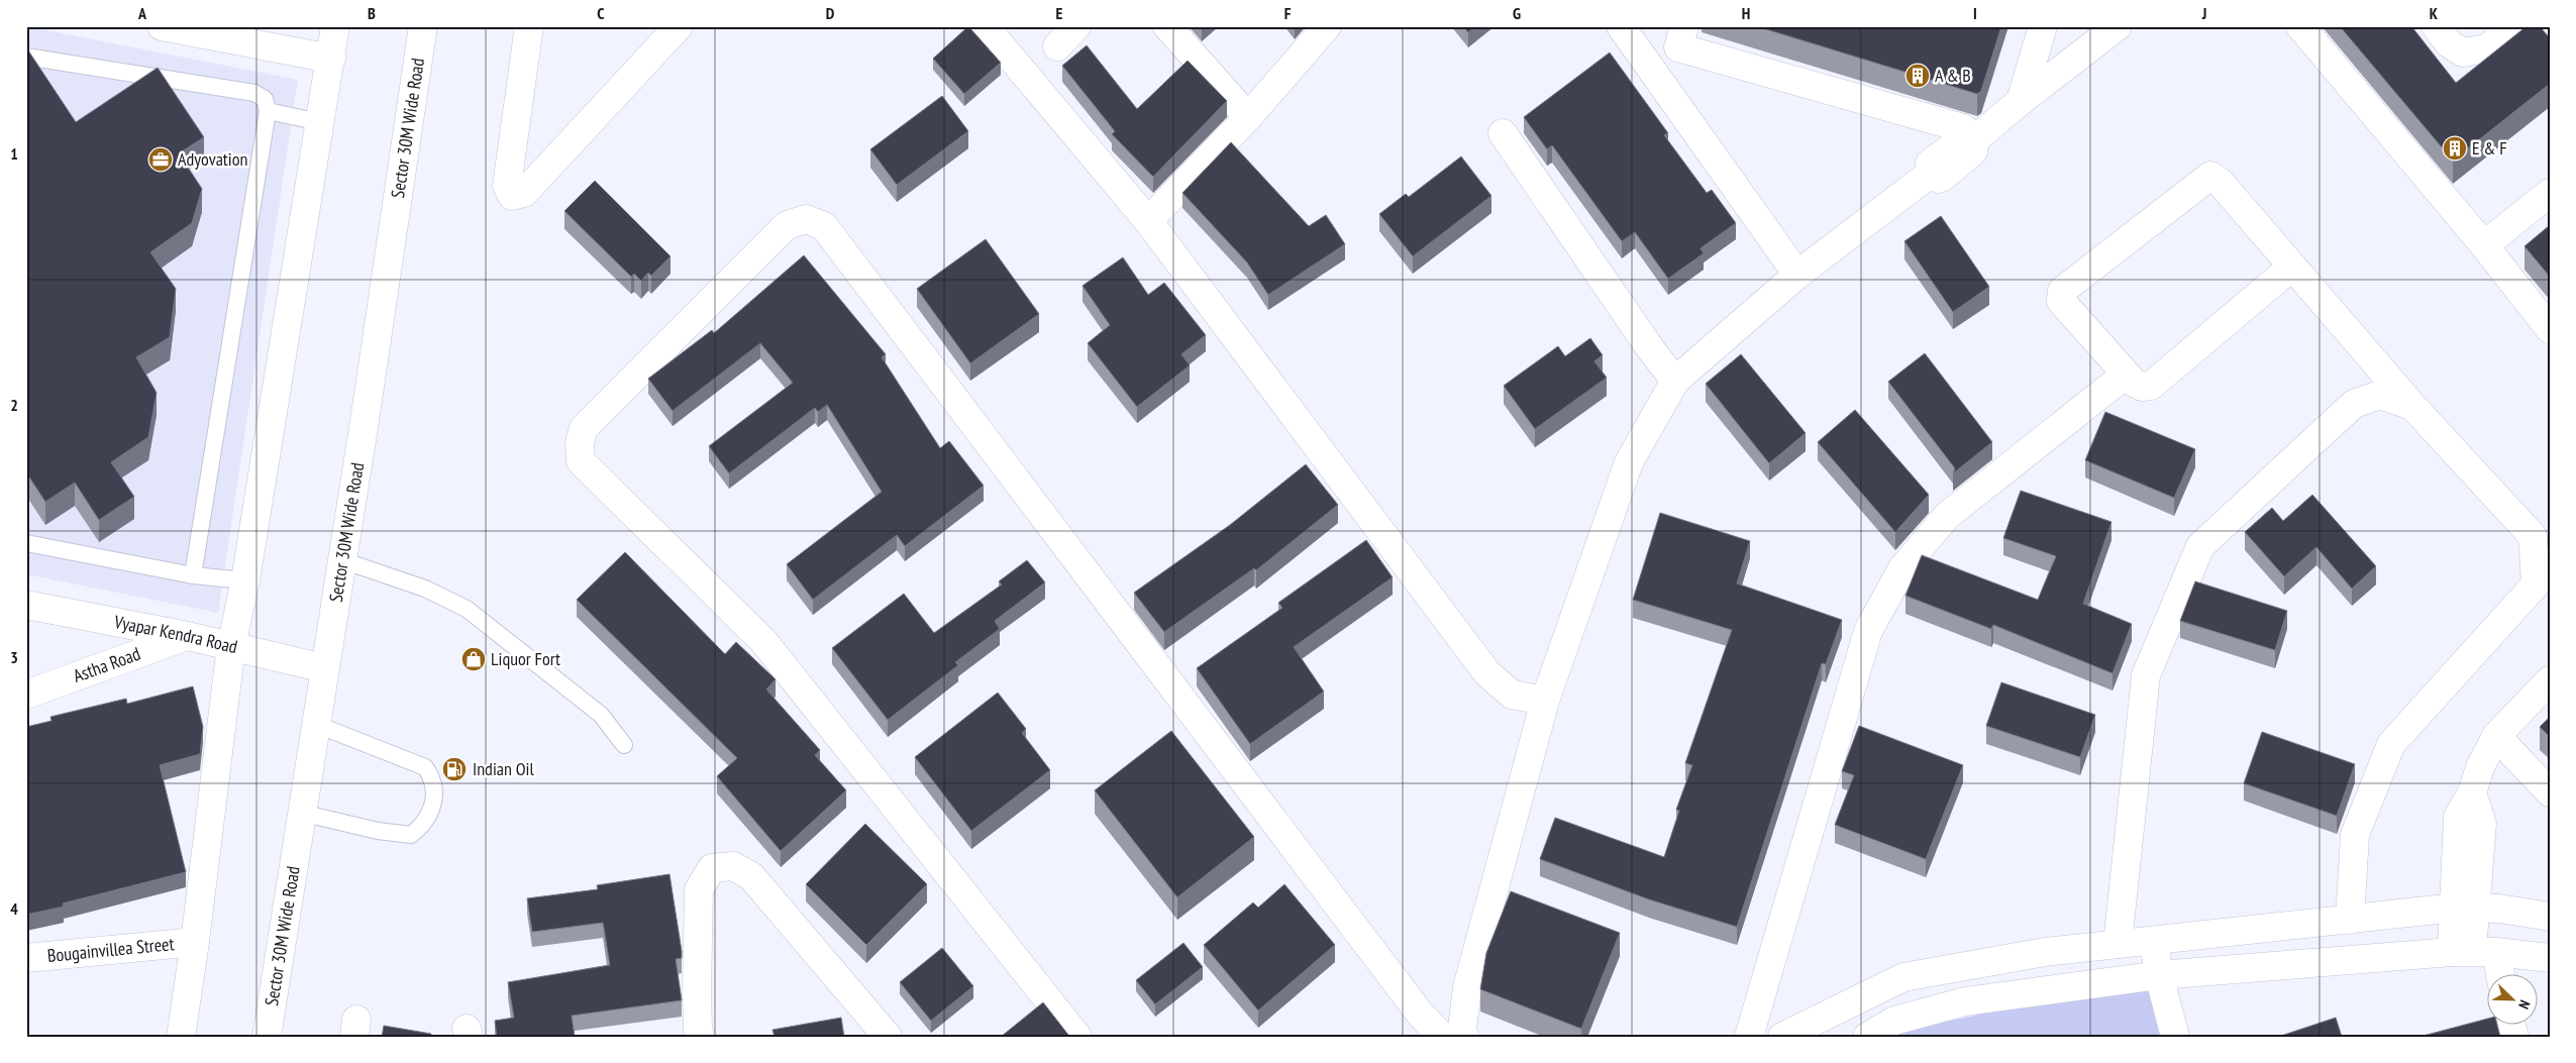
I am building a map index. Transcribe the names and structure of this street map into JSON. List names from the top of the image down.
{
  "streets": {
    "street": [
      "Sector 30M Wide Road",
      "Vyapar Kendra Road",
      "Astha Road",
      "Bougainvillea Street"
    ]
  },
  "crossings": [
    ["Sector 30M Wide Road", "Vyapar Kendra Road"],
    ["Vyapar Kendra Road", "Astha Road"]
  ],
  "places": {
    "building": ["A & B", "E & F"],
    "office": ["Adyovation"],
    "shop": ["Liquor Fort"],
    "fuel station": ["Indian Oil"]
  },
  "north": "bottom right",
  "grid": {
    "columns": [
      "A",
      "B",
      "C",
      "D",
      "E",
      "F",
      "G",
      "H",
      "I",
      "J",
      "K"
    ],
    "rows": [
      "1",
      "2",
      "3",
      "4"
    ]
  }
}
